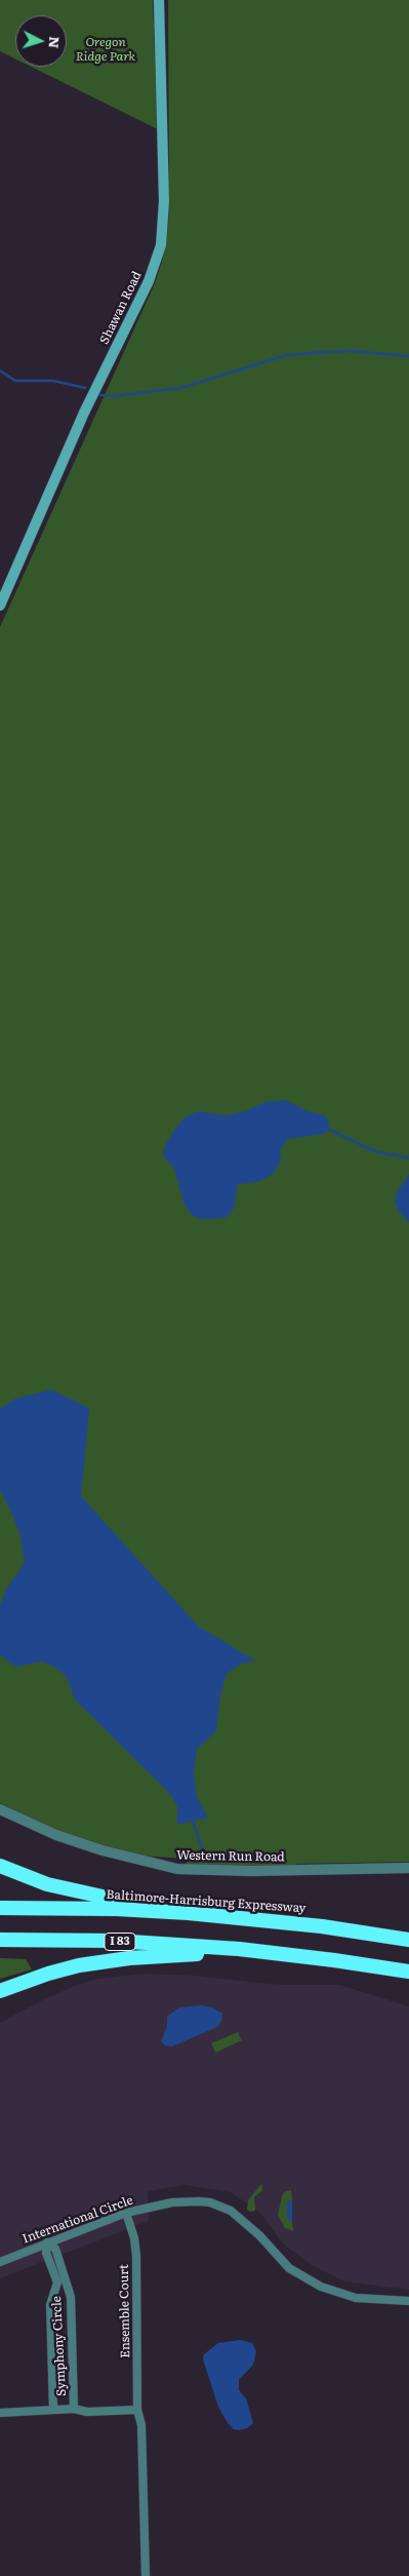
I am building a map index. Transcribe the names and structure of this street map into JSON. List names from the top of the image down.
{
  "streets": {
    "highway": ["Baltimore-Harrisburg Expressway", "I 83"],
    "main road": ["Shawan Road"],
    "street": [
      "Western Run Road",
      "International Circle",
      "Ensemble Court",
      "Symphony Circle"
    ]
  },
  "crossings": [
    ["International Circle", "Ensemble Court"],
    ["International Circle", "Symphony Circle"],
    ["Ensemble Court", "Symphony Circle"]
  ],
  "parks": ["Oregon Ridge Park"],
  "north": "right"
}
